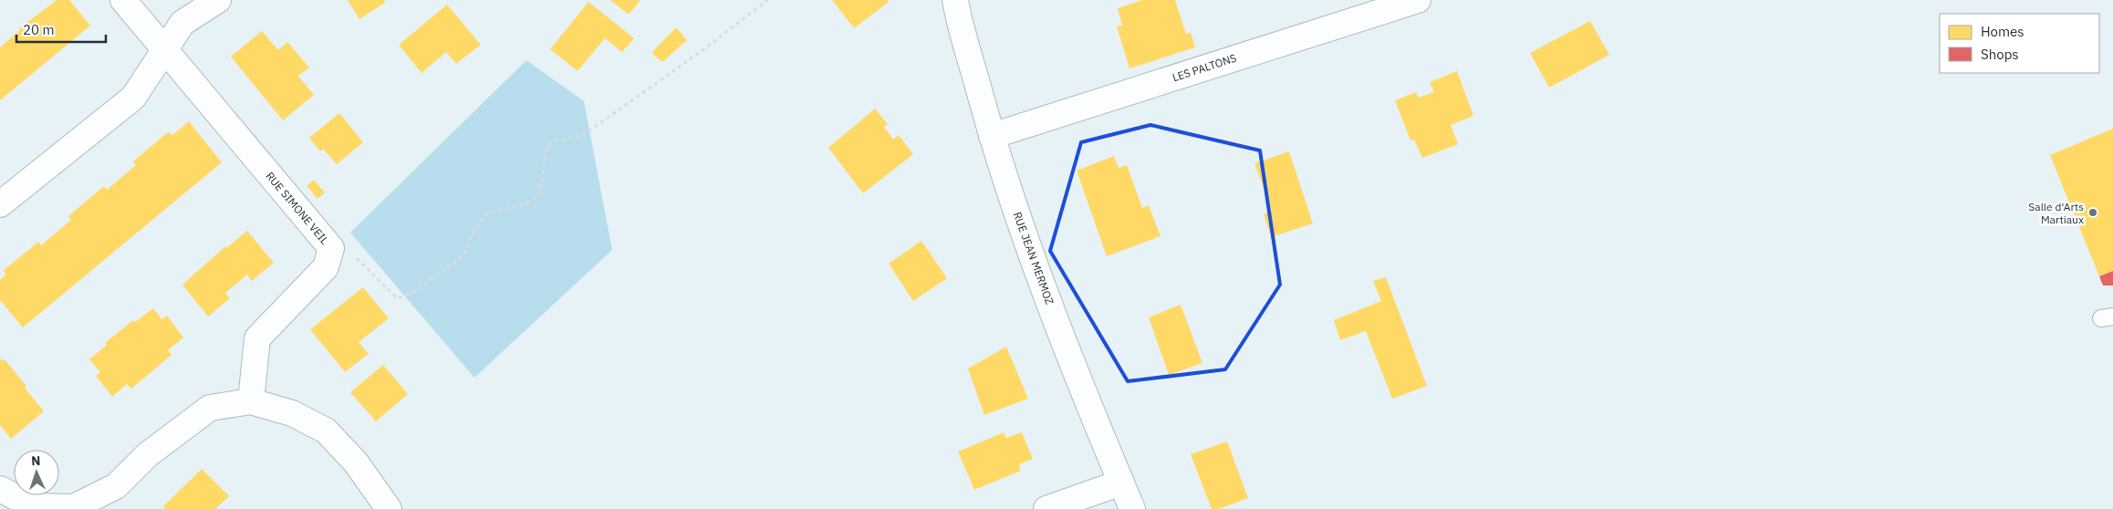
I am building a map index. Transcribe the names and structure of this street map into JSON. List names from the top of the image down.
{
  "streets": {
    "street": ["LES PALTONS", "RUE SIMONE VEIL", "RUE JEAN MERMOZ"]
  },
  "crossings": [
    ["LES PALTONS", "RUE JEAN MERMOZ"]
  ],
  "places": ["Salle d'Arts Martiaux"],
  "legend": ["Homes", "Shops"],
  "scale_bar": "20 m",
  "north": "top"
}
